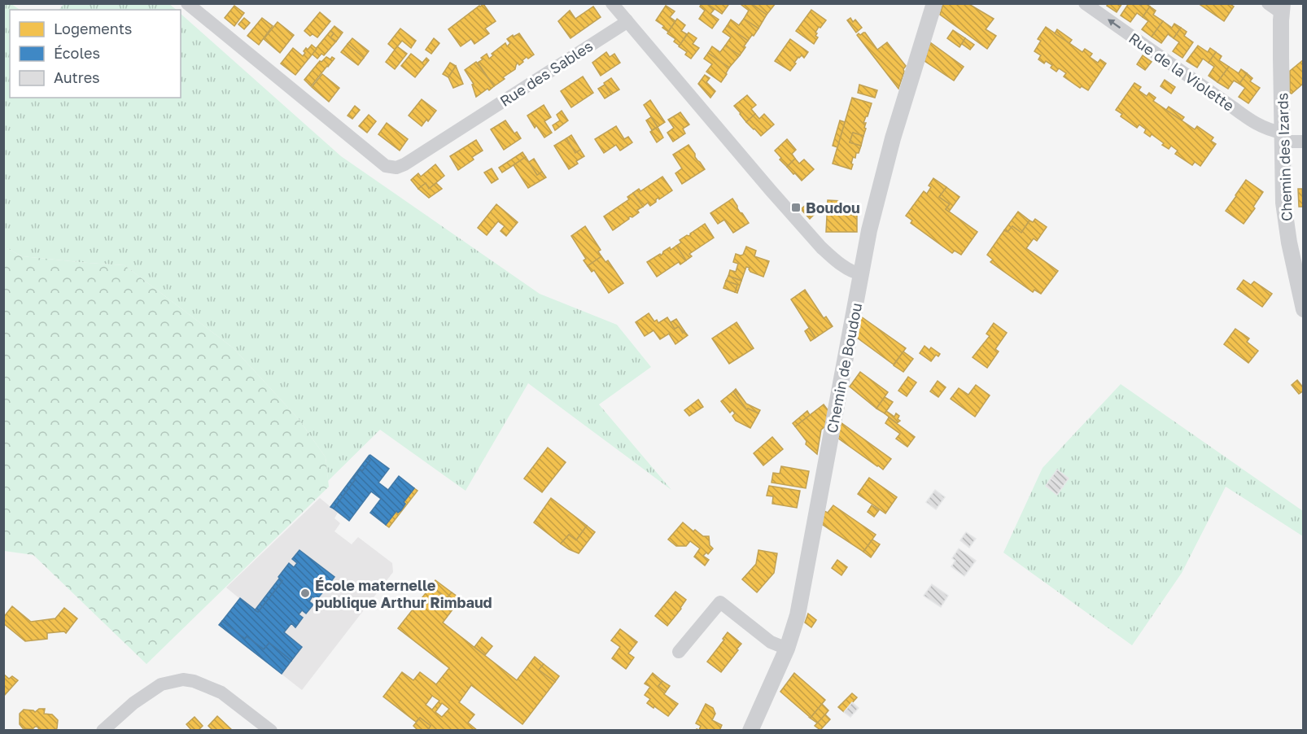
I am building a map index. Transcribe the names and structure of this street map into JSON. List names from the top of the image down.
{
  "streets": {
    "street": [
      "Rue de la Violette",
      "Rue des Sables",
      "Chemin des Izards",
      "Chemin de Boudou"
    ]
  },
  "crossings": [
    ["Rue de la Violette", "Chemin des Izards"]
  ],
  "one_way": ["Rue de la Violette"],
  "places": {
    "transit": ["Boudou"],
    "other": ["École maternelle publique Arthur Rimbaud"]
  },
  "legend": ["Logements", "Écoles", "Autres"]
}
